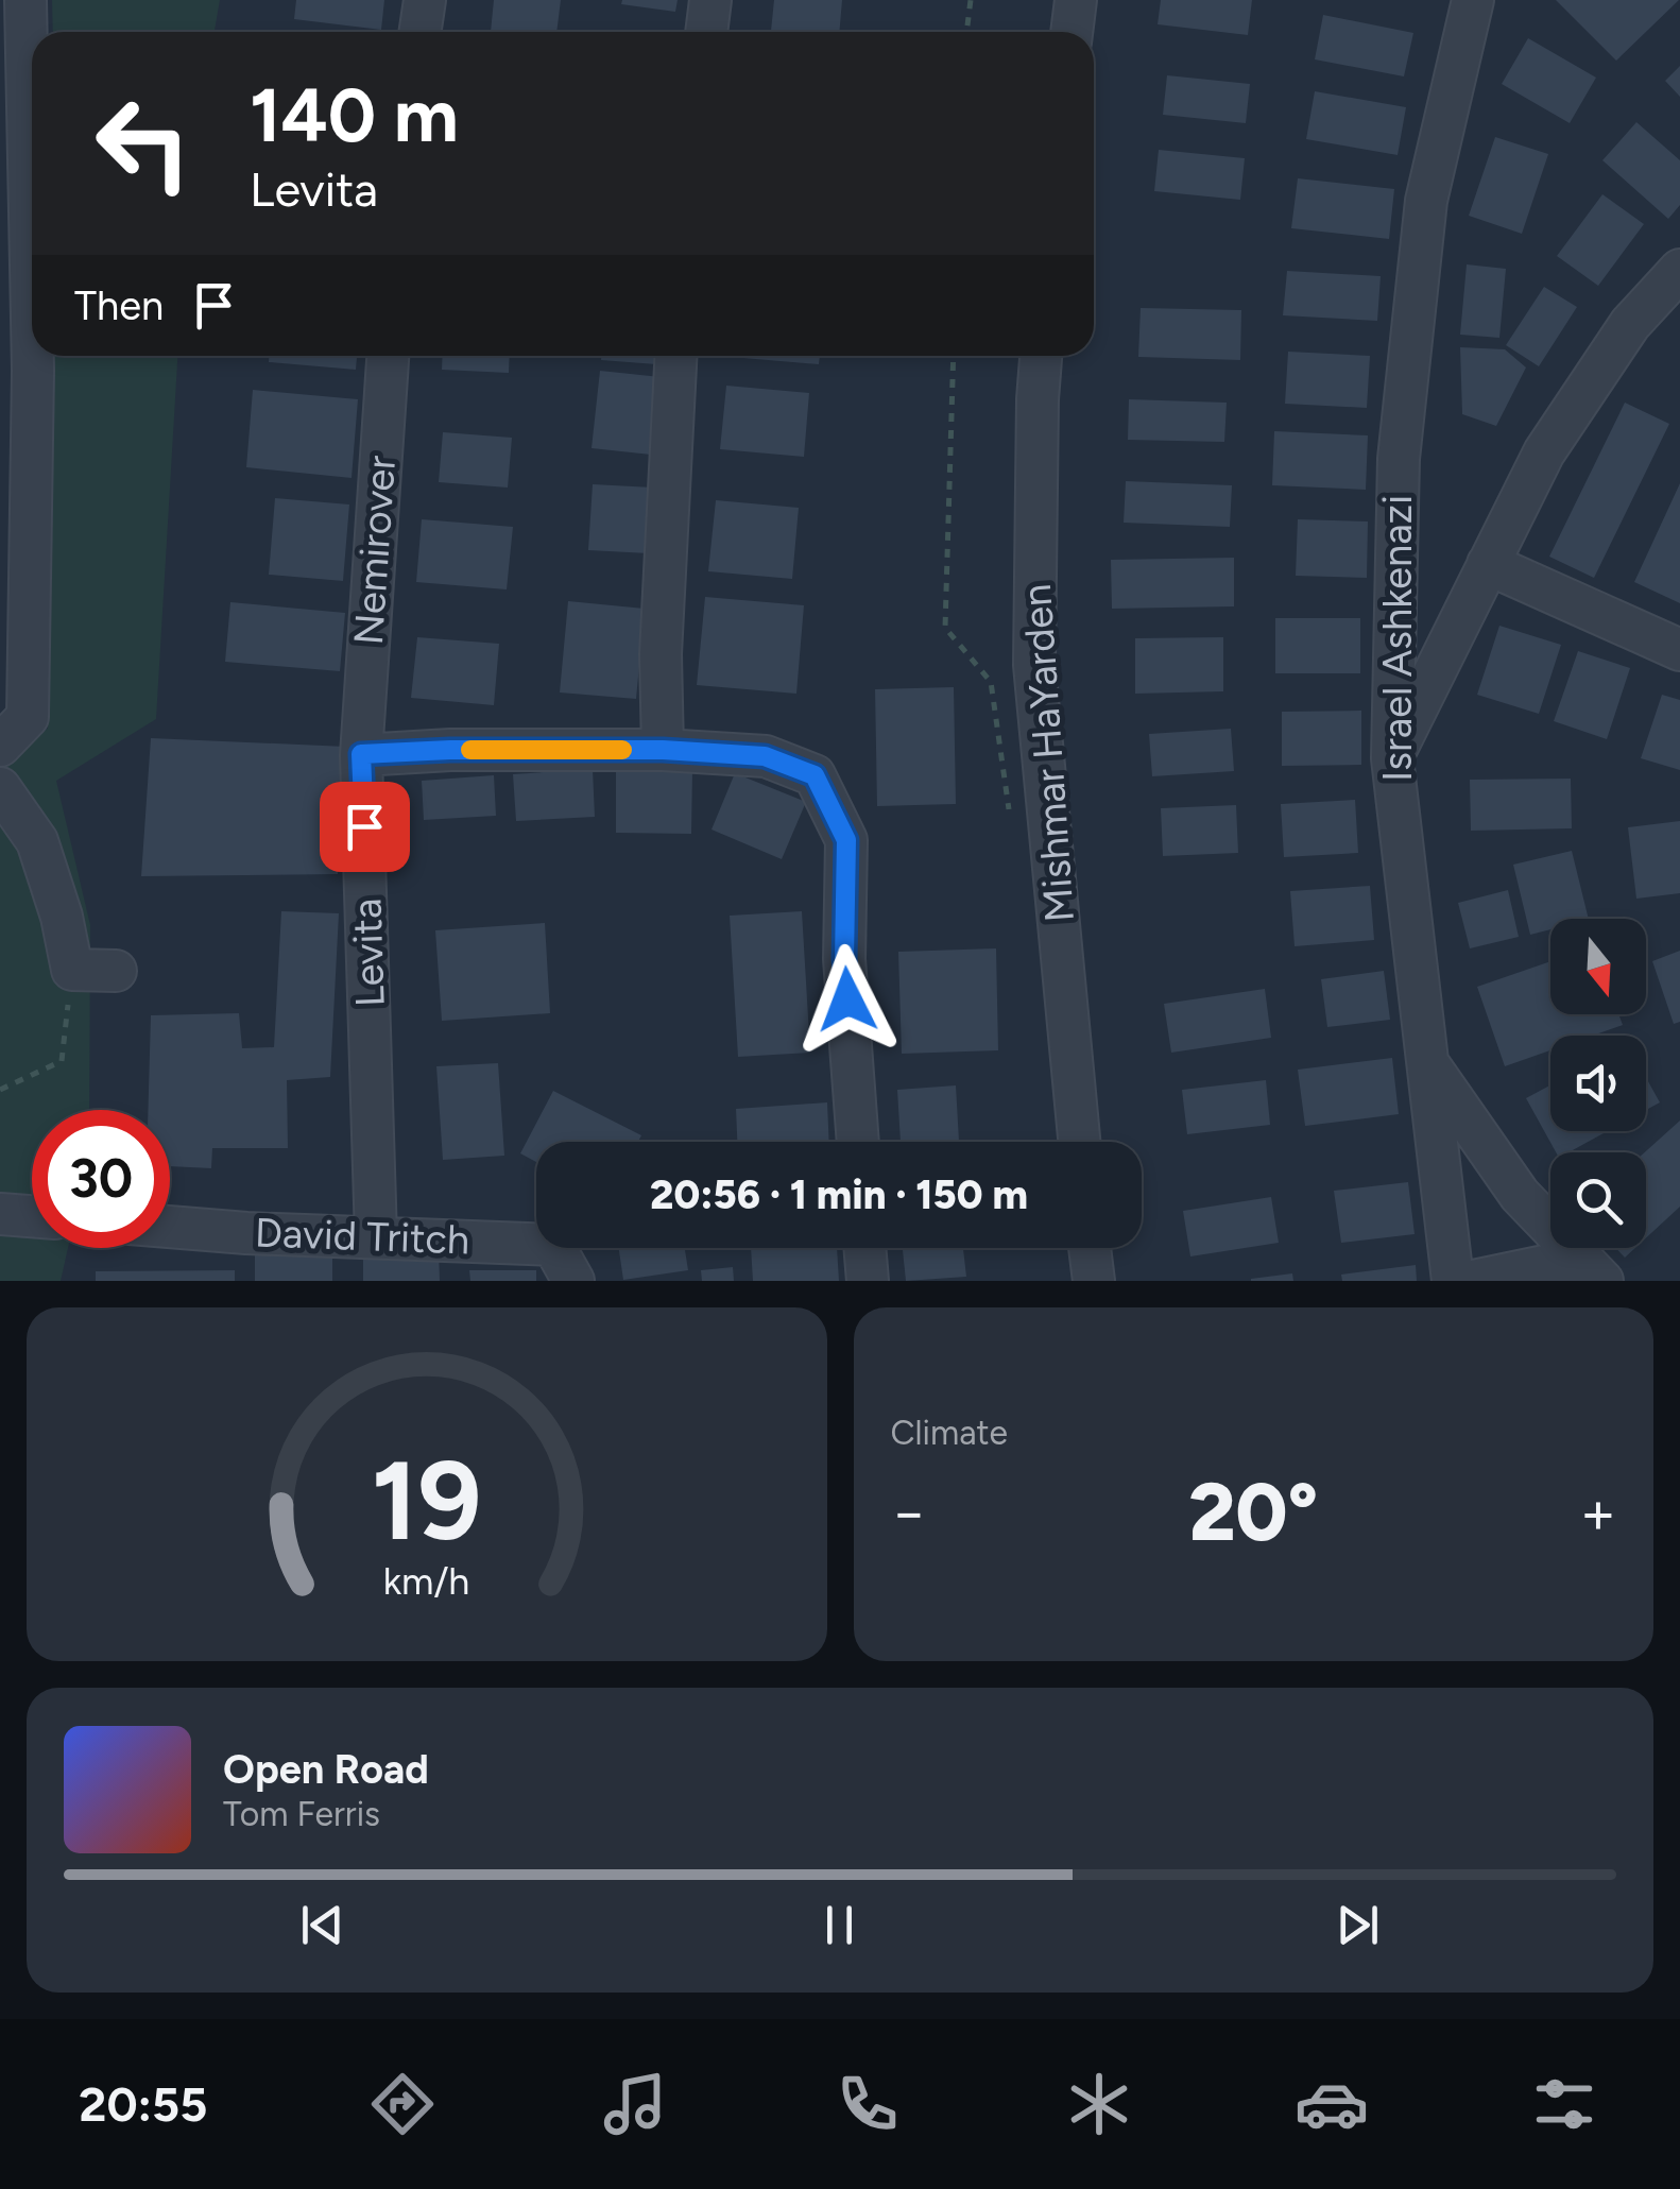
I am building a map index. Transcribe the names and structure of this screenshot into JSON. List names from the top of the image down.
{
  "streets": {
    "street": [
      "Nemirover",
      "Israel Ashkenazi",
      "Mishmar HaYarden",
      "Levita",
      "David Tritch"
    ]
  },
  "crossings": [
    ["Nemirover", "Levita"],
    ["Levita", "David Tritch"]
  ],
  "north": "bottom",
  "page": {
    "turn": ["140 m", "Levita"],
    "then": "Then",
    "limit": "30",
    "trip": "20:56 · 1 min · 150 m",
    "tile": "Climate",
    "heat": ["−", "20°", "+"],
    "song": ["Open Road", "Tom Ferris"],
    "tabs": "20:55",
    "gauge": ["19", "km/h"]
  }
}
